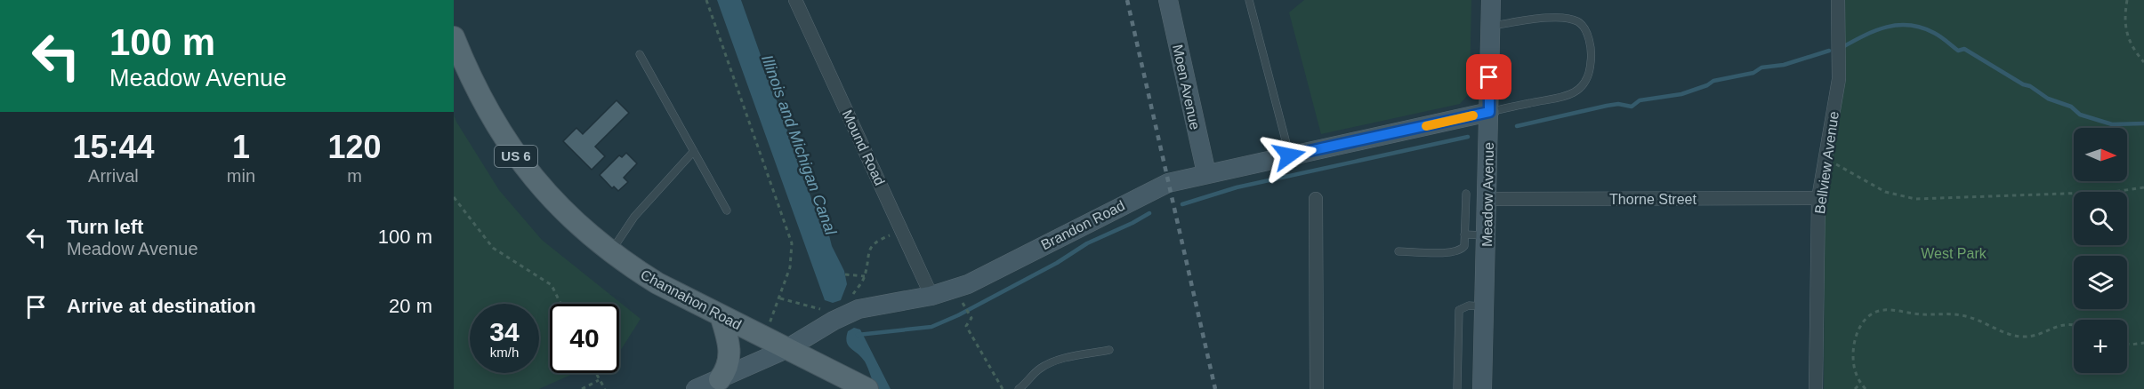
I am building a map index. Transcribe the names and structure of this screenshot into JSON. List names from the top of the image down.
{
  "streets": {
    "main road": ["US 6", "Channahon Road"],
    "street": [
      "Moen Avenue",
      "Mound Road",
      "Bellview Avenue",
      "Meadow Avenue",
      "Thorne Street",
      "Brandon Road"
    ]
  },
  "crossings": [
    ["Moen Avenue", "Brandon Road"],
    ["Mound Road", "Brandon Road"],
    ["US 6", "Brandon Road"],
    ["US 6", "Channahon Road"],
    ["Bellview Avenue", "Thorne Street"],
    ["Meadow Avenue", "Thorne Street"],
    ["Meadow Avenue", "Brandon Road"],
    ["Brandon Road", "Channahon Road"]
  ],
  "water": ["Illinois and Michigan Canal"],
  "parks": ["West Park"],
  "north": "right",
  "page": {
    "turn": ["100 m", "Meadow Avenue"],
    "eta": [
      "15:44",
      "Arrival",
      "1",
      "min",
      "120",
      "m"
    ],
    "map_buttons": "+",
    "list": [
      {
        "name": "Turn left",
        "note": "Meadow Avenue",
        "value": "100 m"
      },
      {
        "name": "Arrive at destination",
        "value": "20 m"
      }
    ],
    "speed": "34 km/h",
    "limit": "40"
  }
}
